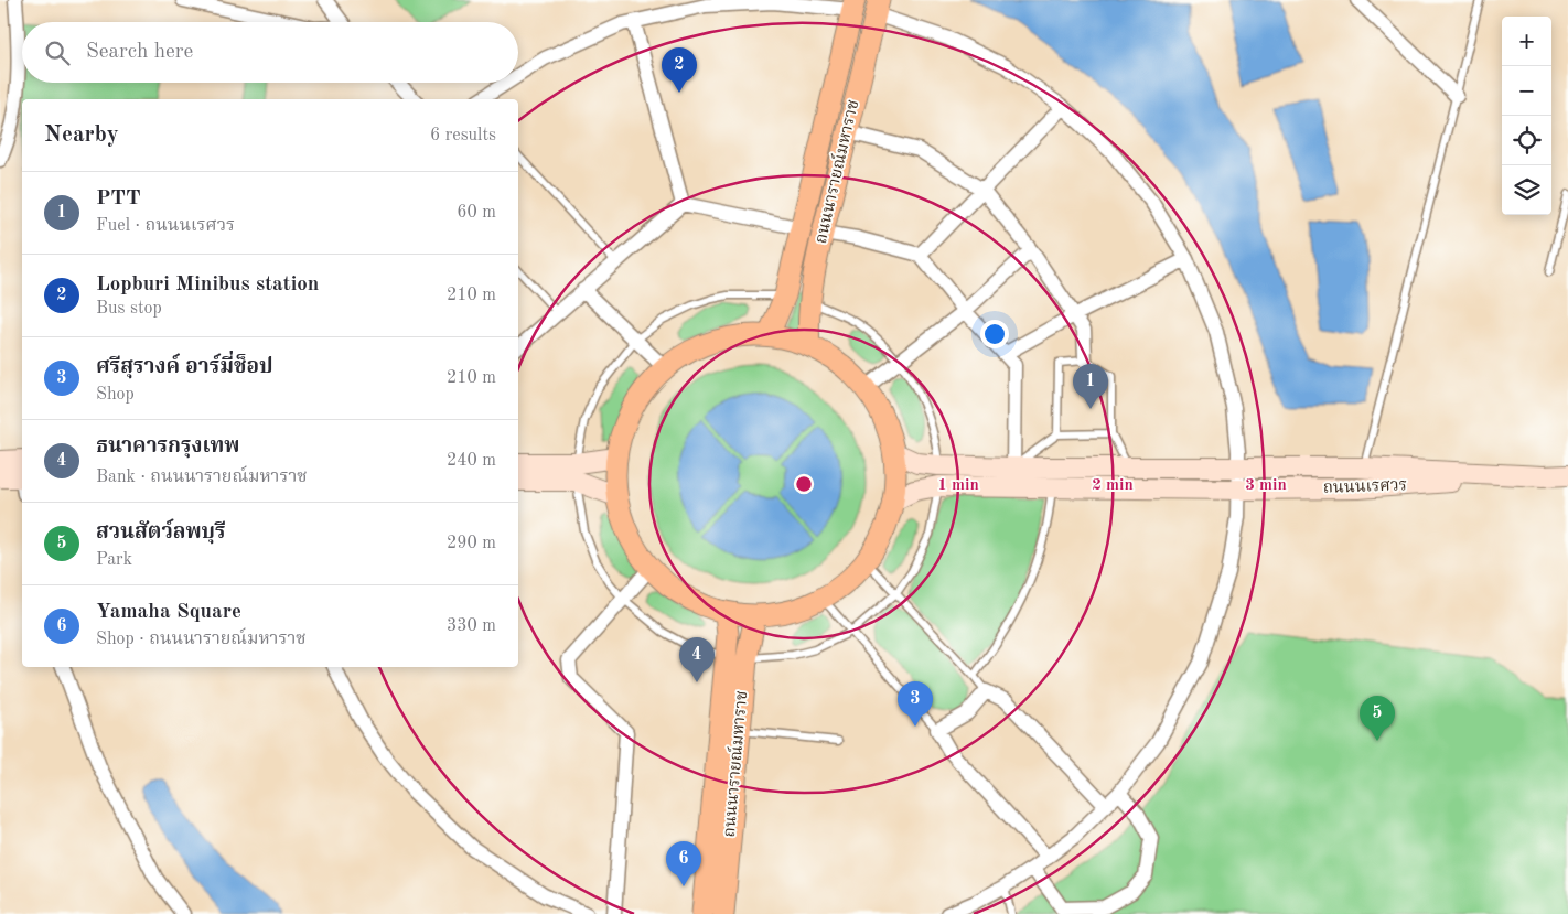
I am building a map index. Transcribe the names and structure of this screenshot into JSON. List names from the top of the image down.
{
  "streets": {
    "main road": ["ถนนนารายณ์มหาราช", "ถนนนเรศวร"]
  },
  "page": {
    "map_buttons": ["+", "−"],
    "search": "Search here",
    "pins": [
      "2",
      "1",
      "4",
      "3",
      "5",
      "6"
    ],
    "heading": ["Nearby", "6 results"],
    "list": [
      {
        "mark": "1",
        "name": "PTT",
        "note": "Fuel · ถนนนเรศวร",
        "value": "60 m"
      },
      {
        "mark": "2",
        "name": "Lopburi Minibus station",
        "note": "Bus stop",
        "value": "210 m"
      },
      {
        "mark": "3",
        "name": "ศรีสุรางค์ อาร์มี่ช็อป",
        "note": "Shop",
        "value": "210 m"
      },
      {
        "mark": "4",
        "name": "ธนาคารกรุงเทพ",
        "note": "Bank · ถนนนารายณ์มหาราช",
        "value": "240 m"
      },
      {
        "mark": "5",
        "name": "สวนสัตว์ลพบุรี",
        "note": "Park",
        "value": "290 m"
      },
      {
        "mark": "6",
        "name": "Yamaha Square",
        "note": "Shop · ถนนนารายณ์มหาราช",
        "value": "330 m"
      }
    ]
  },
  "rings": ["1 min", "2 min", "3 min"]
}
